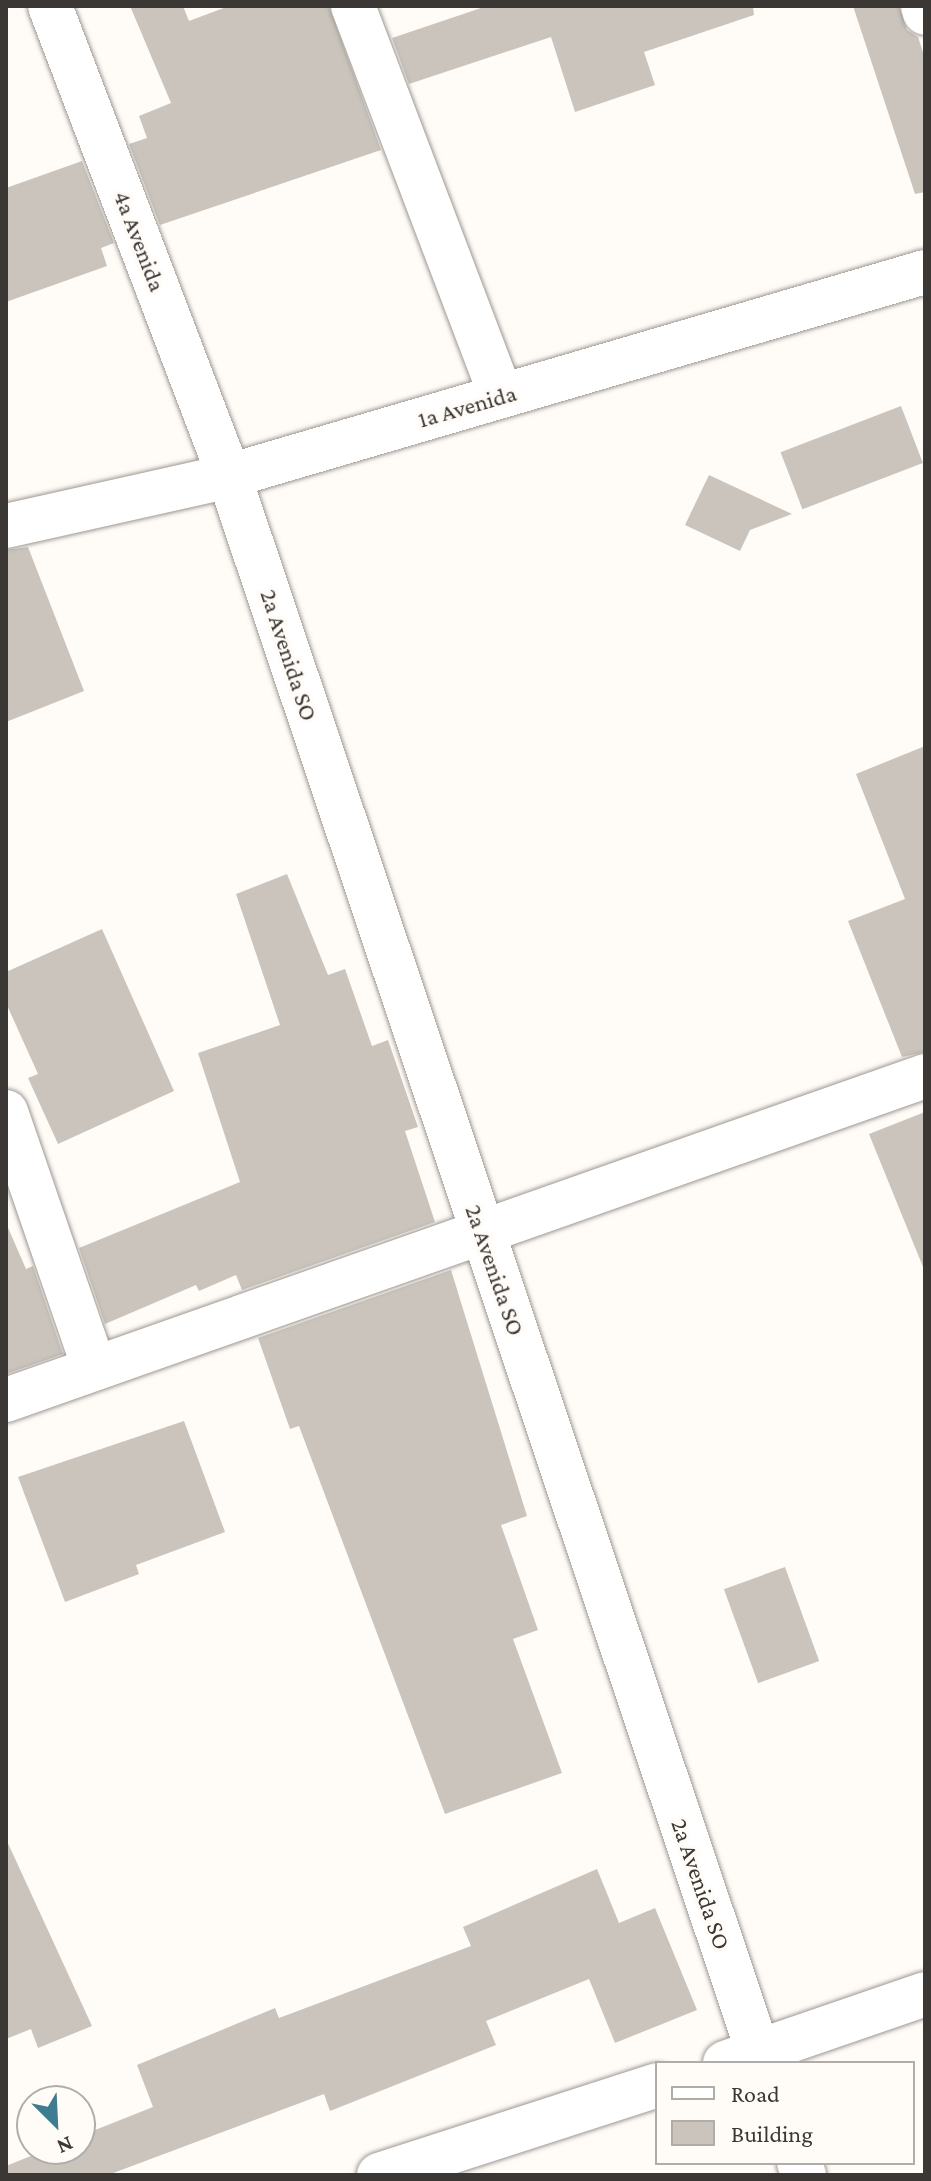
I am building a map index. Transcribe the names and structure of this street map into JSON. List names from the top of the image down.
{
  "streets": {
    "street": ["4a Avenida", "1a Avenida", "2a Avenida SO"]
  },
  "crossings": [
    ["4a Avenida", "1a Avenida"],
    ["4a Avenida", "2a Avenida SO"],
    ["1a Avenida", "2a Avenida SO"]
  ],
  "legend": ["Road", "Building"],
  "north": "bottom right"
}
